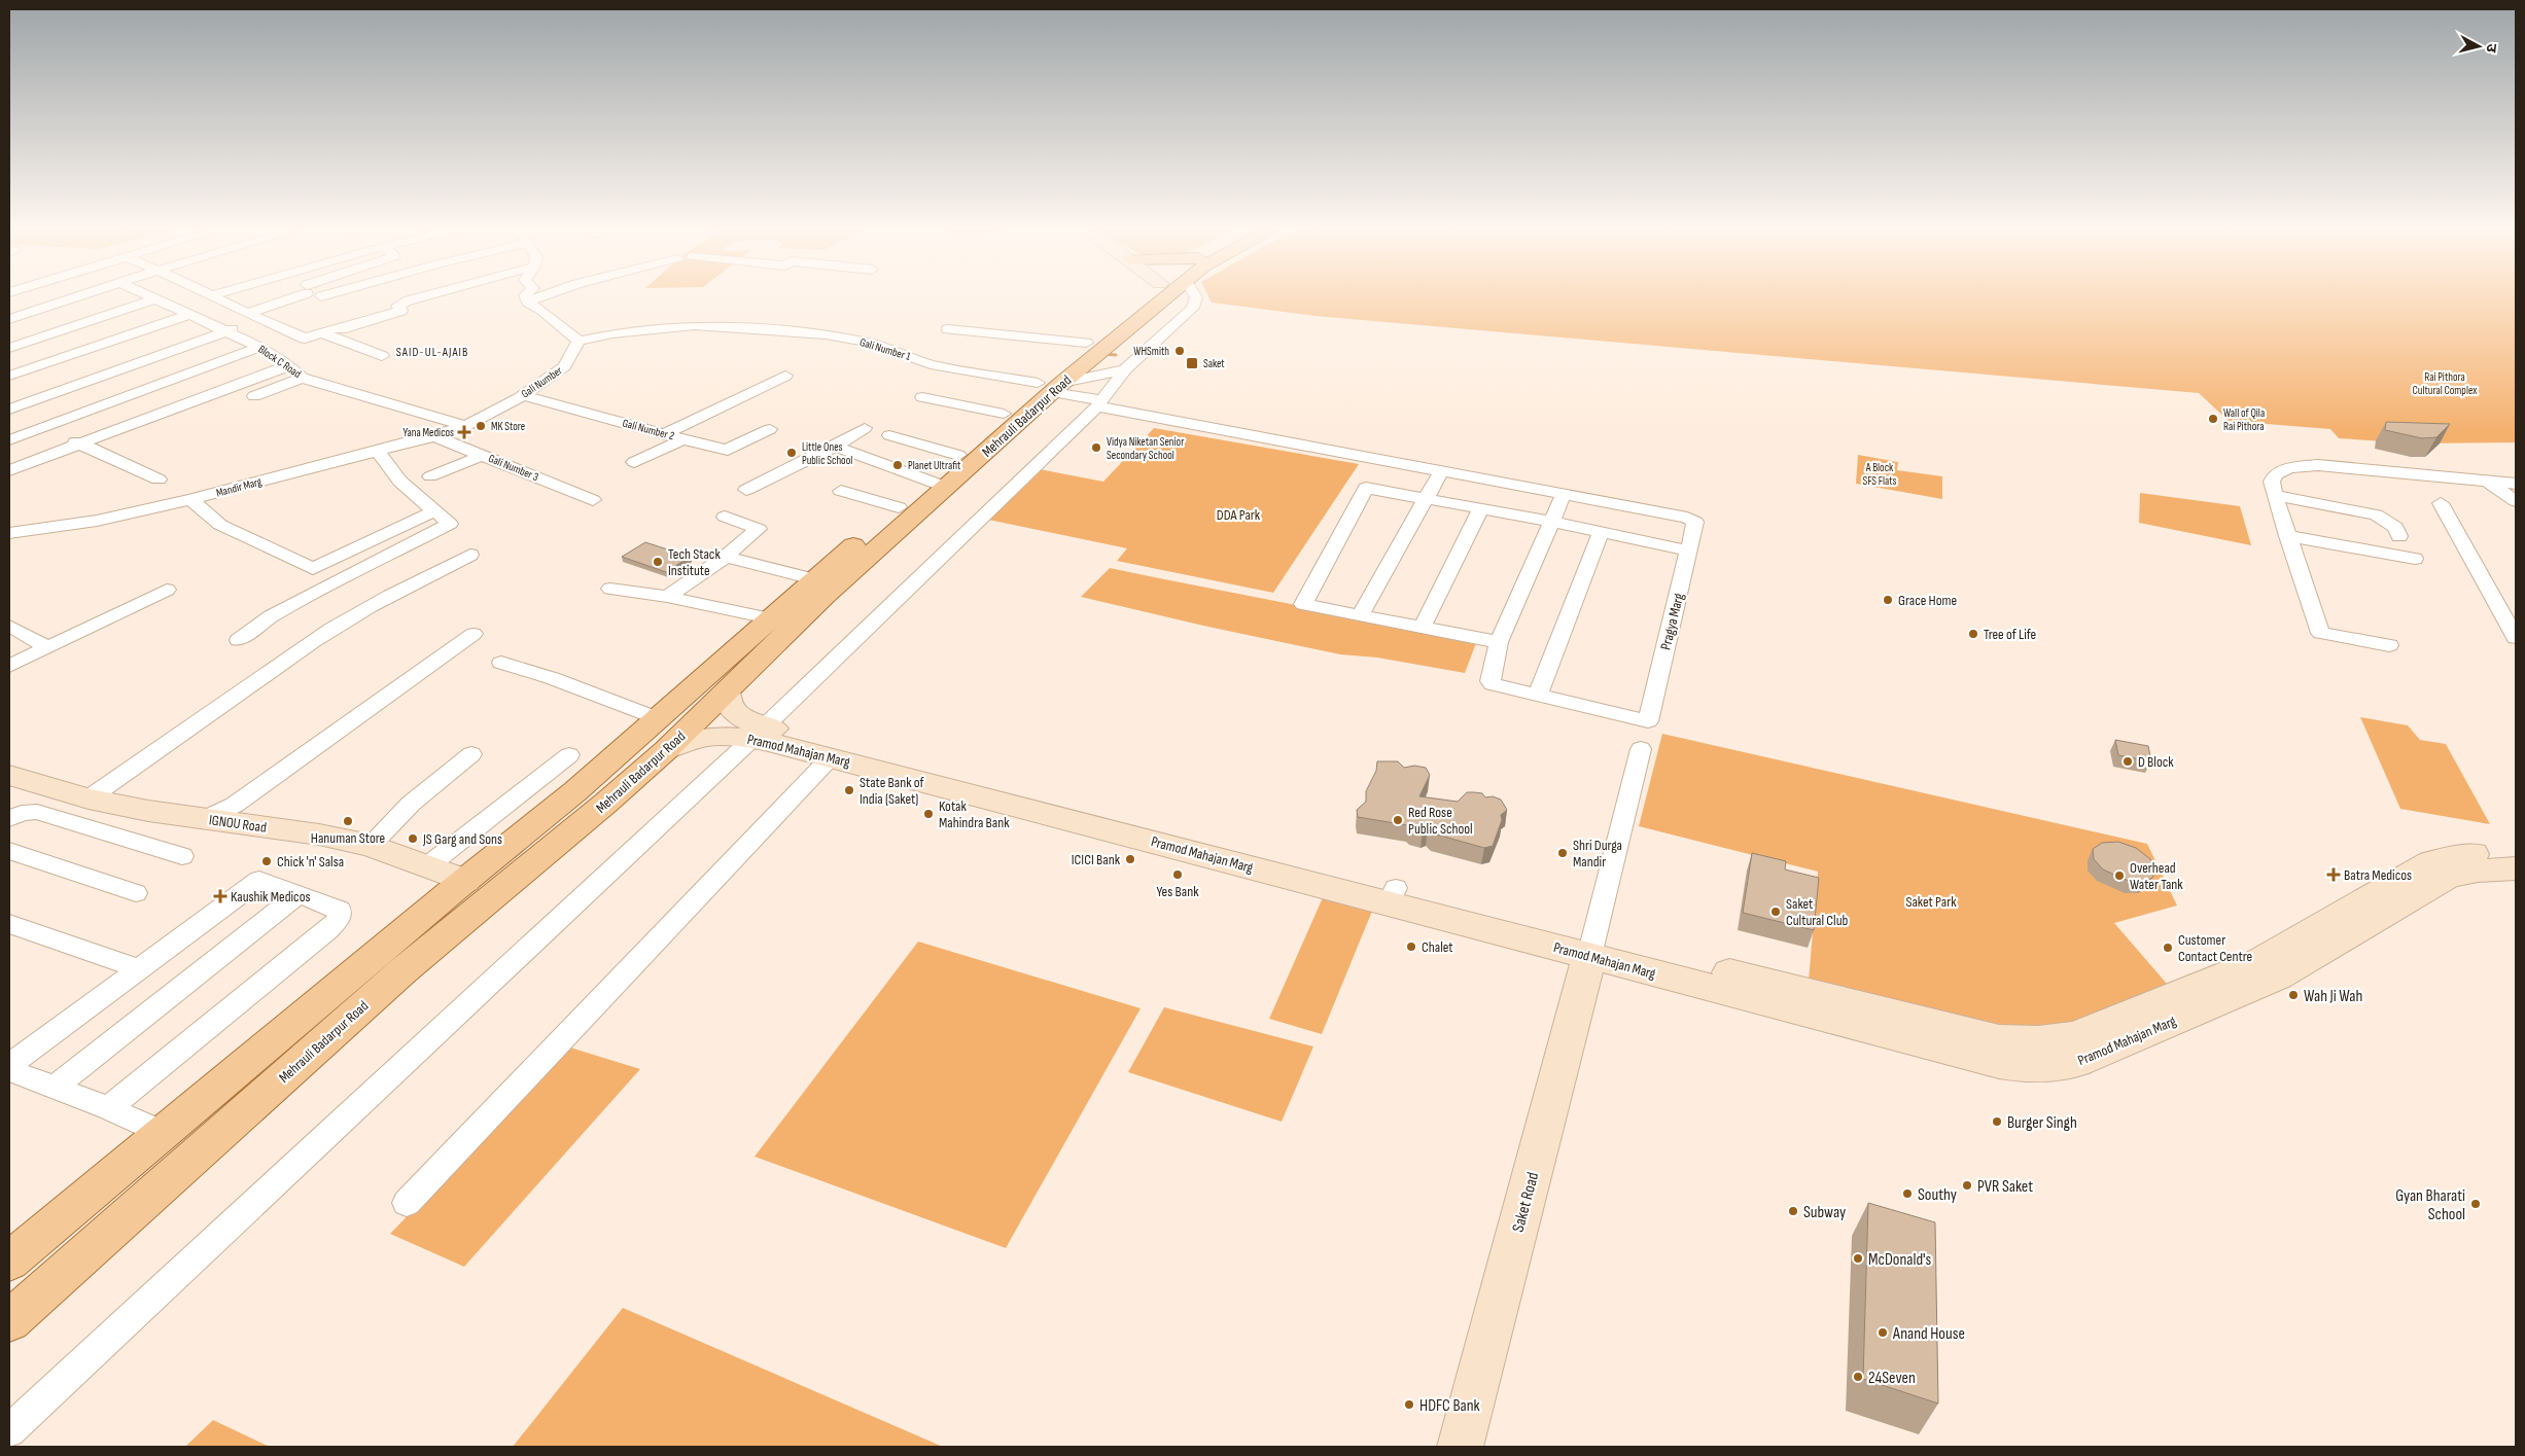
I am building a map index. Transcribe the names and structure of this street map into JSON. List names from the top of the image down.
{
  "streets": {
    "main road": ["Mehrauli Badarpur Road"],
    "street": [
      "Gali Number 1",
      "Block C Road",
      "Gali Number",
      "Gali Number 2",
      "Gali Number 3",
      "Mandir Marg",
      "Pragya Marg",
      "Pramod Mahajan Marg",
      "IGNOU Road",
      "Saket Road"
    ]
  },
  "crossings": [
    ["Gali Number 1", "Gali Number"],
    ["Gali Number 1", "Mehrauli Badarpur Road"],
    ["Gali Number 1", "Pragya Marg"],
    ["Block C Road", "Gali Number"],
    ["Block C Road", "Mandir Marg"],
    ["Gali Number", "Gali Number 2"],
    ["Gali Number", "Mandir Marg"],
    ["Mehrauli Badarpur Road", "Pramod Mahajan Marg"],
    ["Mehrauli Badarpur Road", "IGNOU Road"],
    ["Gali Number 3", "Mandir Marg"],
    ["Pramod Mahajan Marg", "Saket Road"]
  ],
  "districts": ["SAID-UL-AJAIB"],
  "parks": [
    "Rai Pithora Cultural Complex",
    "A Block SFS Flats",
    "DDA Park",
    "Saket Park"
  ],
  "places": {
    "other": [
      "WHSmith",
      "Wall of Qila Rai Pithora",
      "MK Store",
      "Vidya Niketan Senior Secondary School",
      "Little Ones Public School",
      "Planet Ultrafit",
      "Tech Stack Institute",
      "Grace Home",
      "Tree of Life",
      "D Block",
      "State Bank of India (Saket)",
      "Kotak Mahindra Bank",
      "Red Rose Public School",
      "Hanuman Store",
      "JS Garg and Sons",
      "Shri Durga Mandir",
      "ICICI Bank",
      "Chick 'n' Salsa",
      "Yes Bank",
      "Overhead Water Tank",
      "Saket Cultural Club",
      "Chalet",
      "Customer Contact Centre",
      "Wah Ji Wah",
      "Burger Singh",
      "PVR Saket",
      "Southy",
      "Gyan Bharati School",
      "Subway",
      "McDonald's",
      "Anand House",
      "24Seven",
      "HDFC Bank"
    ],
    "transit": ["Saket"],
    "health": ["Yana Medicos", "Batra Medicos", "Kaushik Medicos"]
  },
  "north": "right"
}
